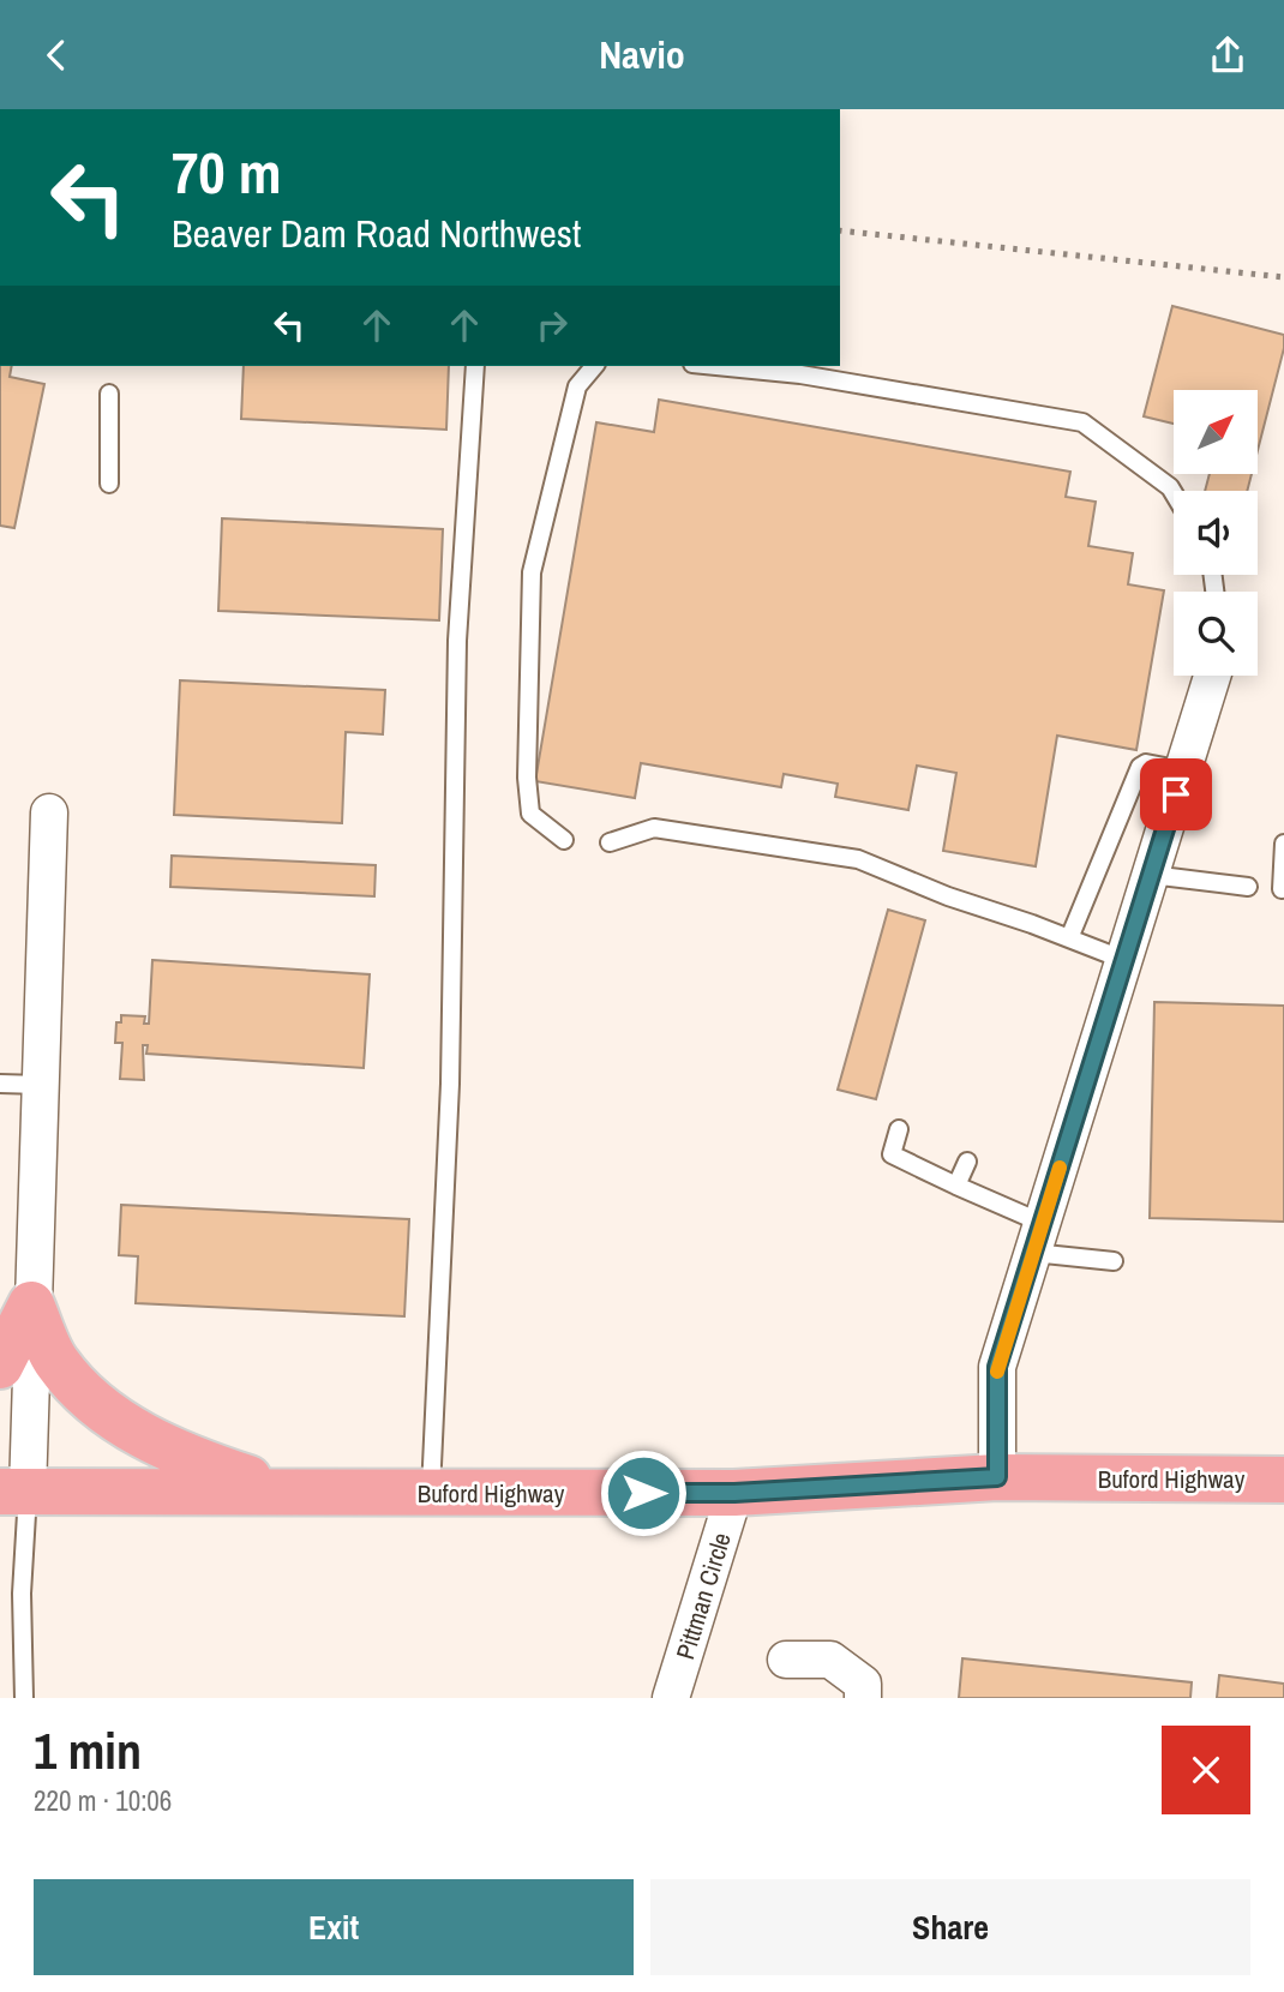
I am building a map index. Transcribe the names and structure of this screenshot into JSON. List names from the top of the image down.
{
  "streets": {
    "main road": ["Buford Highway"],
    "street": ["Pittman Circle"]
  },
  "crossings": [
    ["Buford Highway", "Pittman Circle"]
  ],
  "north": "top right",
  "page": {
    "header": "Navio",
    "turn": ["70 m", "Beaver Dam Road Northwest"],
    "heading": ["1 min", "220 m · 10:06"],
    "buttons": ["Exit", "Share"]
  }
}
